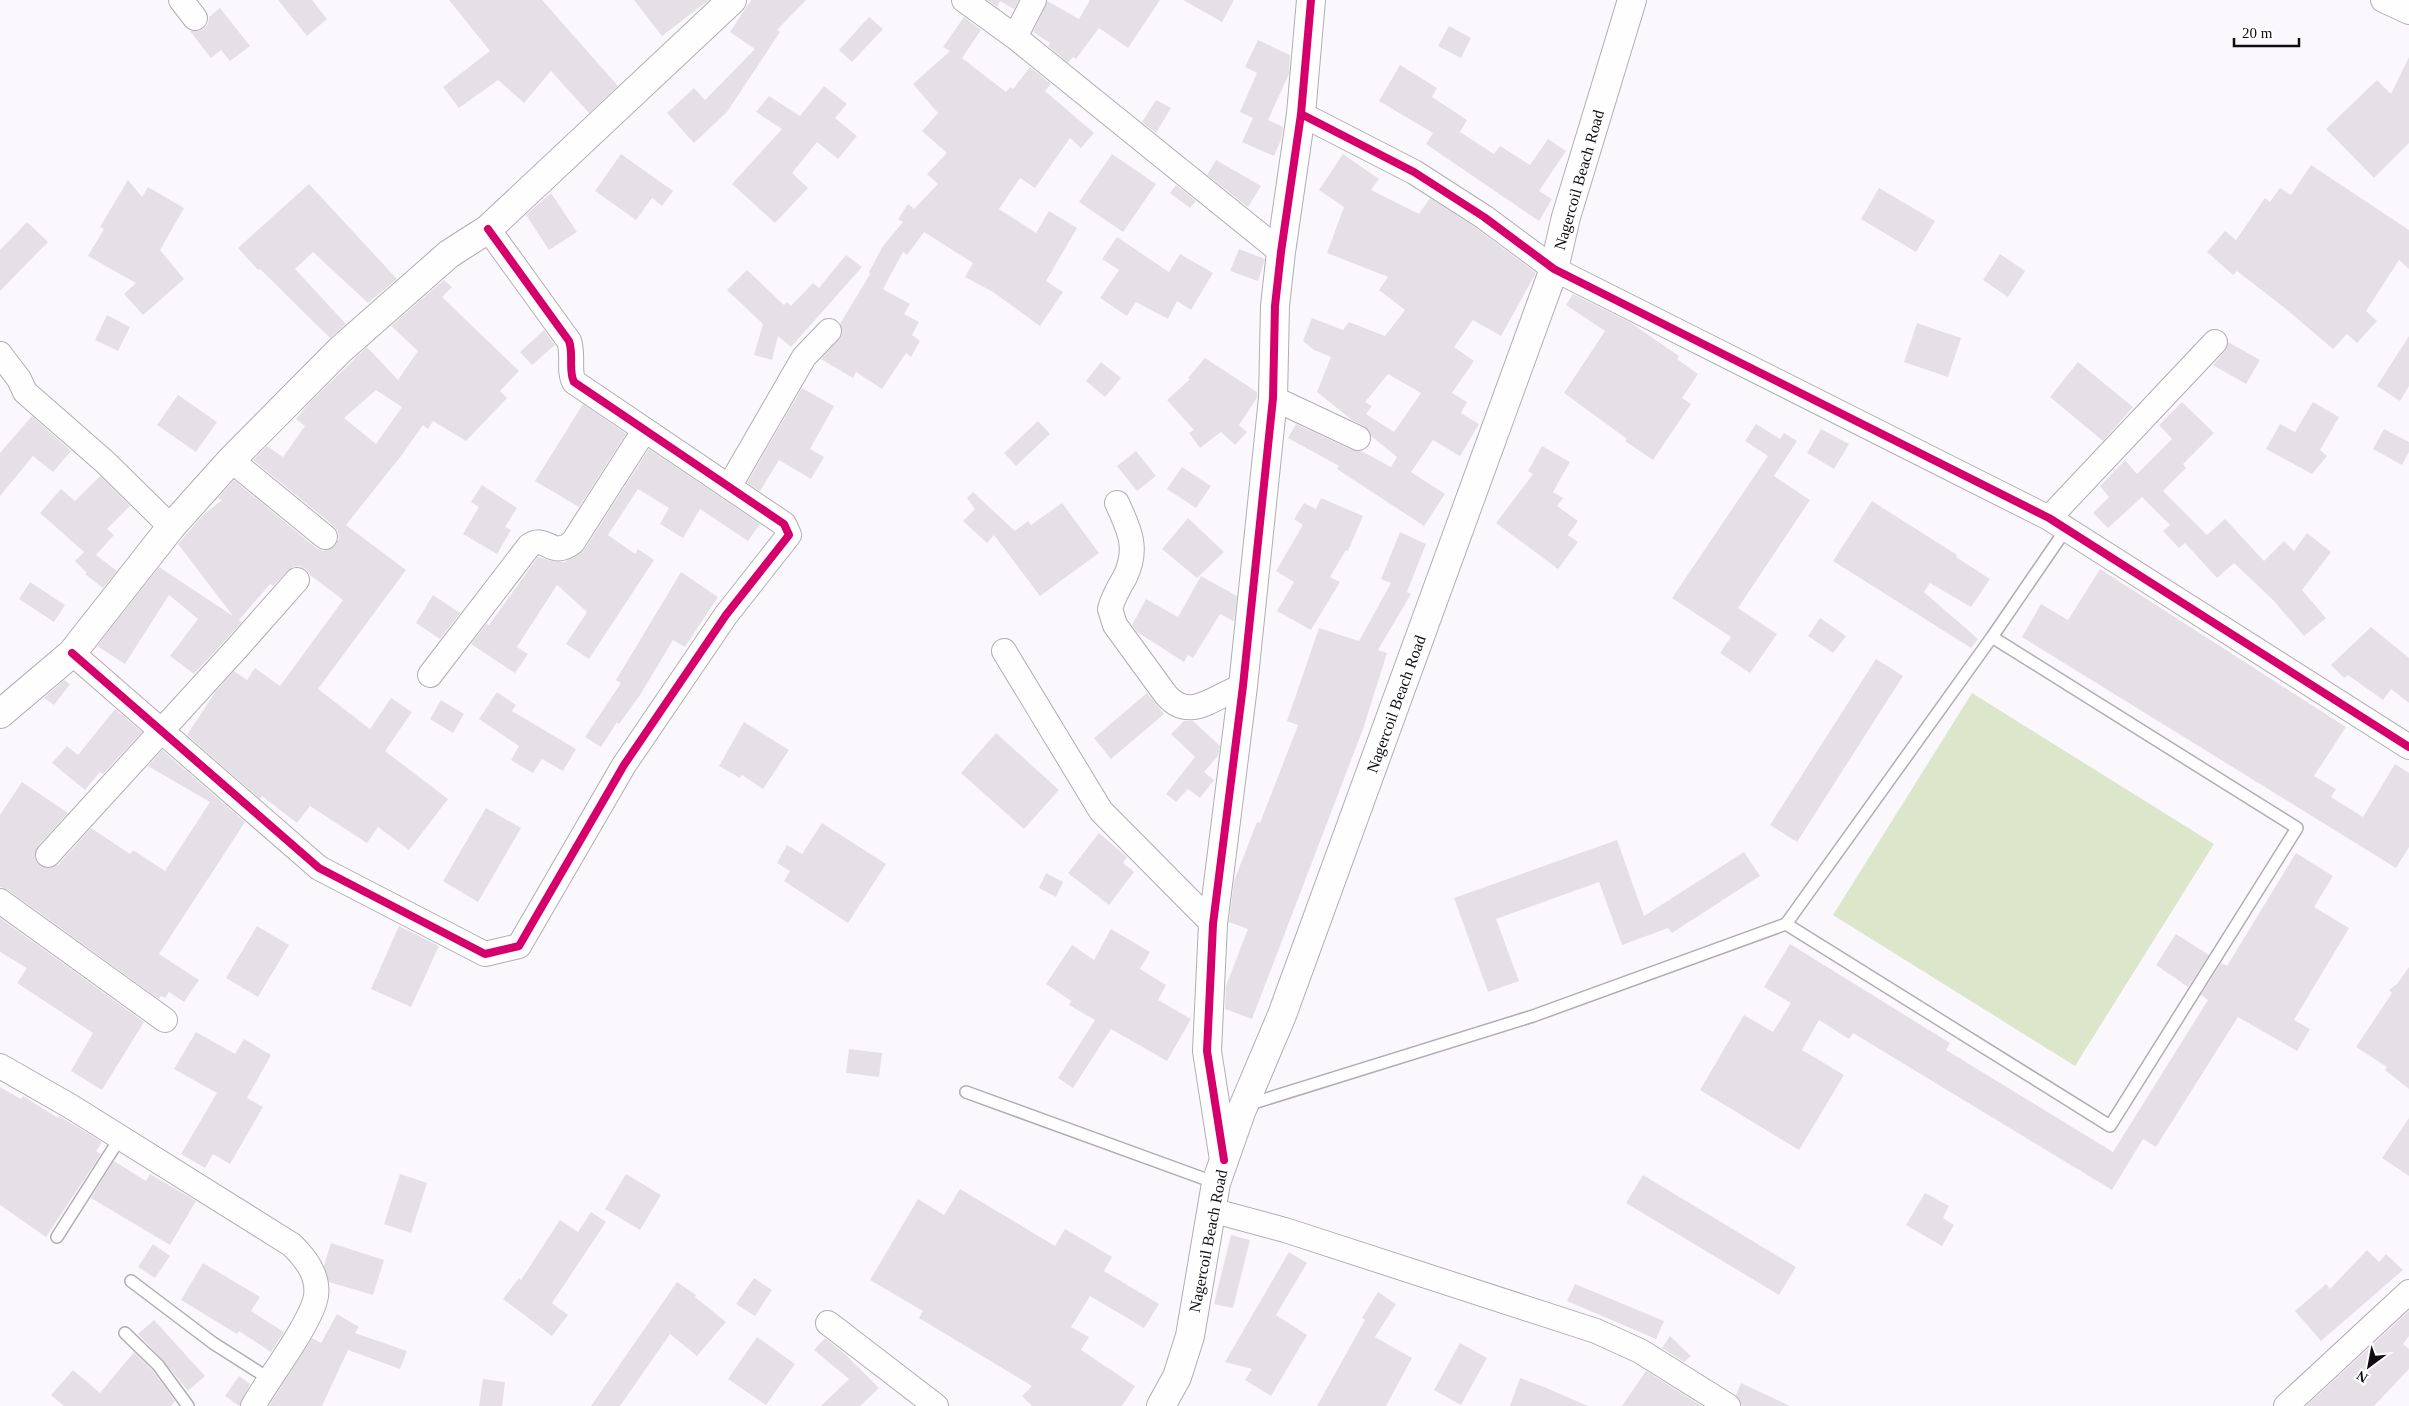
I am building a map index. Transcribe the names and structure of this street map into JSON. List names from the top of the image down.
{
  "streets": {
    "street": ["Nagercoil Beach Road"]
  },
  "scale_bar": "20 m",
  "north": "bottom left"
}
